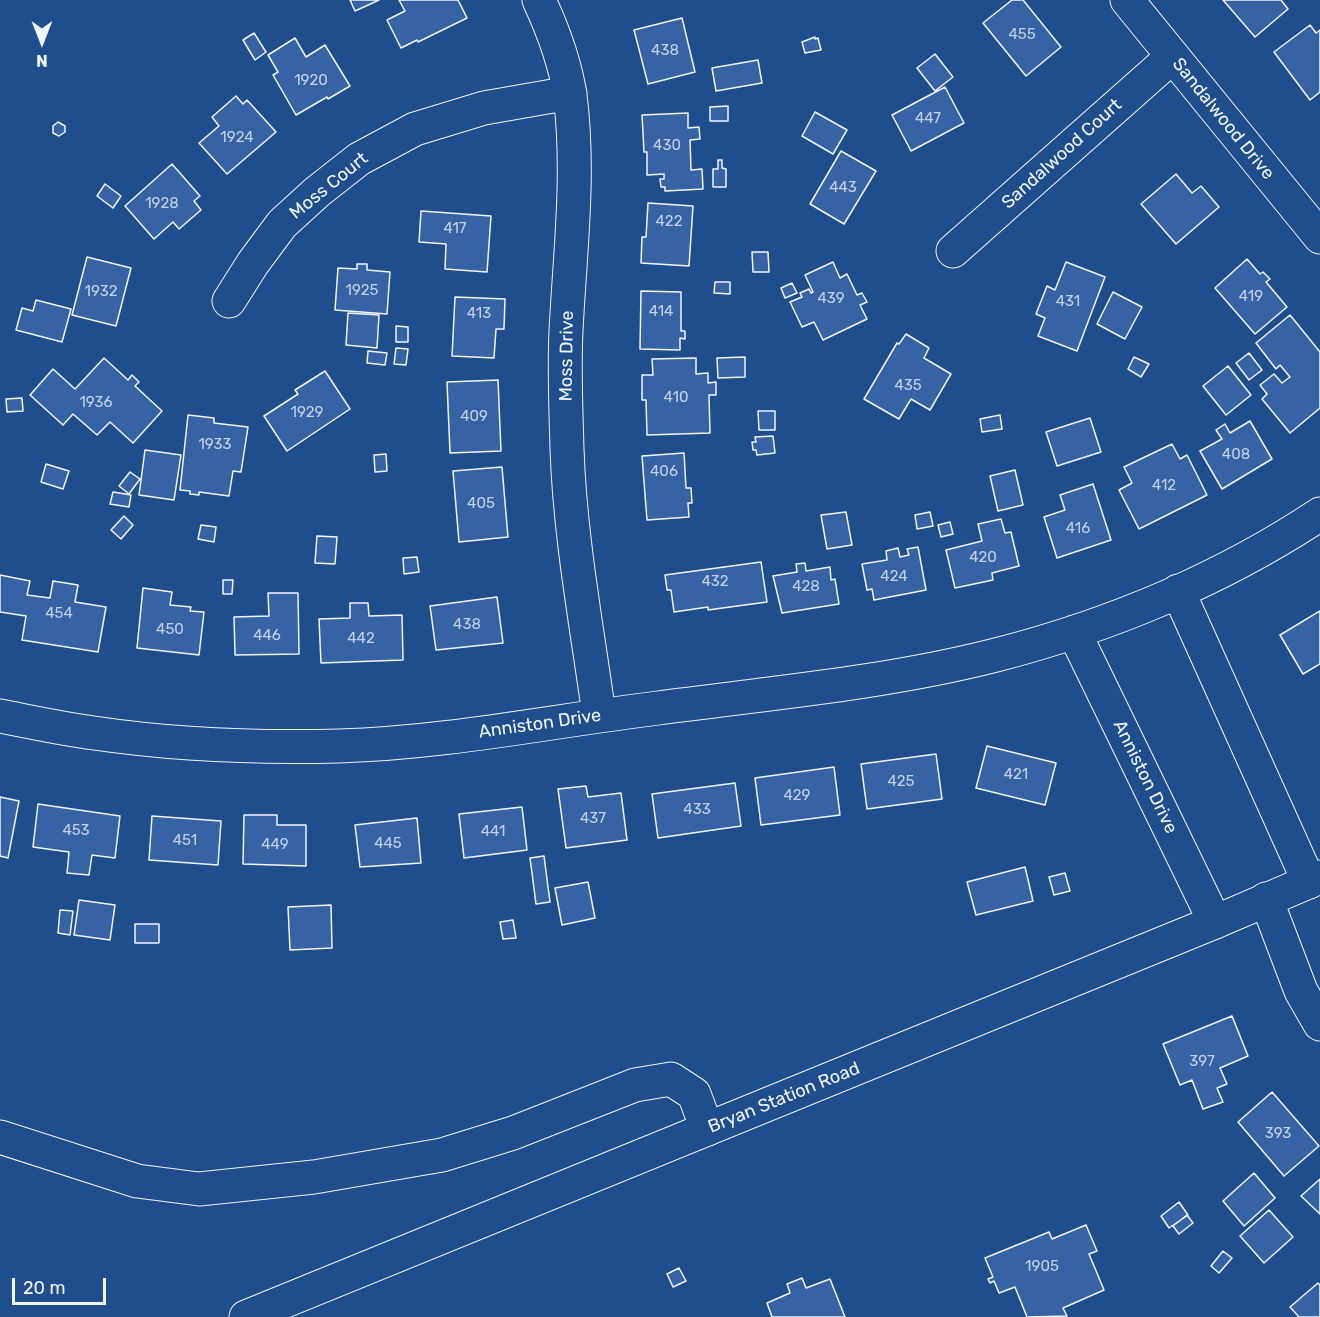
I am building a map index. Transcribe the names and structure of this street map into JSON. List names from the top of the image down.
{
  "streets": {
    "street": [
      "Sandalwood Drive",
      "Sandalwood Court",
      "Moss Court",
      "Moss Drive",
      "Anniston Drive",
      "Bryan Station Road"
    ]
  },
  "crossings": [
    ["Sandalwood Drive", "Sandalwood Court"],
    ["Moss Court", "Moss Drive"],
    ["Moss Drive", "Anniston Drive"],
    ["Anniston Drive", "Bryan Station Road"]
  ],
  "house_numbers": [
    "455",
    "438",
    "1920",
    "447",
    "1924",
    "430",
    "443",
    "1928",
    "422",
    "417",
    "1925",
    "1932",
    "419",
    "439",
    "431",
    "414",
    "413",
    "435",
    "410",
    "1936",
    "1929",
    "409",
    "1933",
    "408",
    "406",
    "412",
    "405",
    "416",
    "420",
    "424",
    "432",
    "428",
    "454",
    "438",
    "450",
    "446",
    "442",
    "421",
    "425",
    "429",
    "433",
    "437",
    "453",
    "441",
    "451",
    "445",
    "449",
    "397",
    "393",
    "1905"
  ],
  "scale_bar": "20 m",
  "north": "bottom"
}
